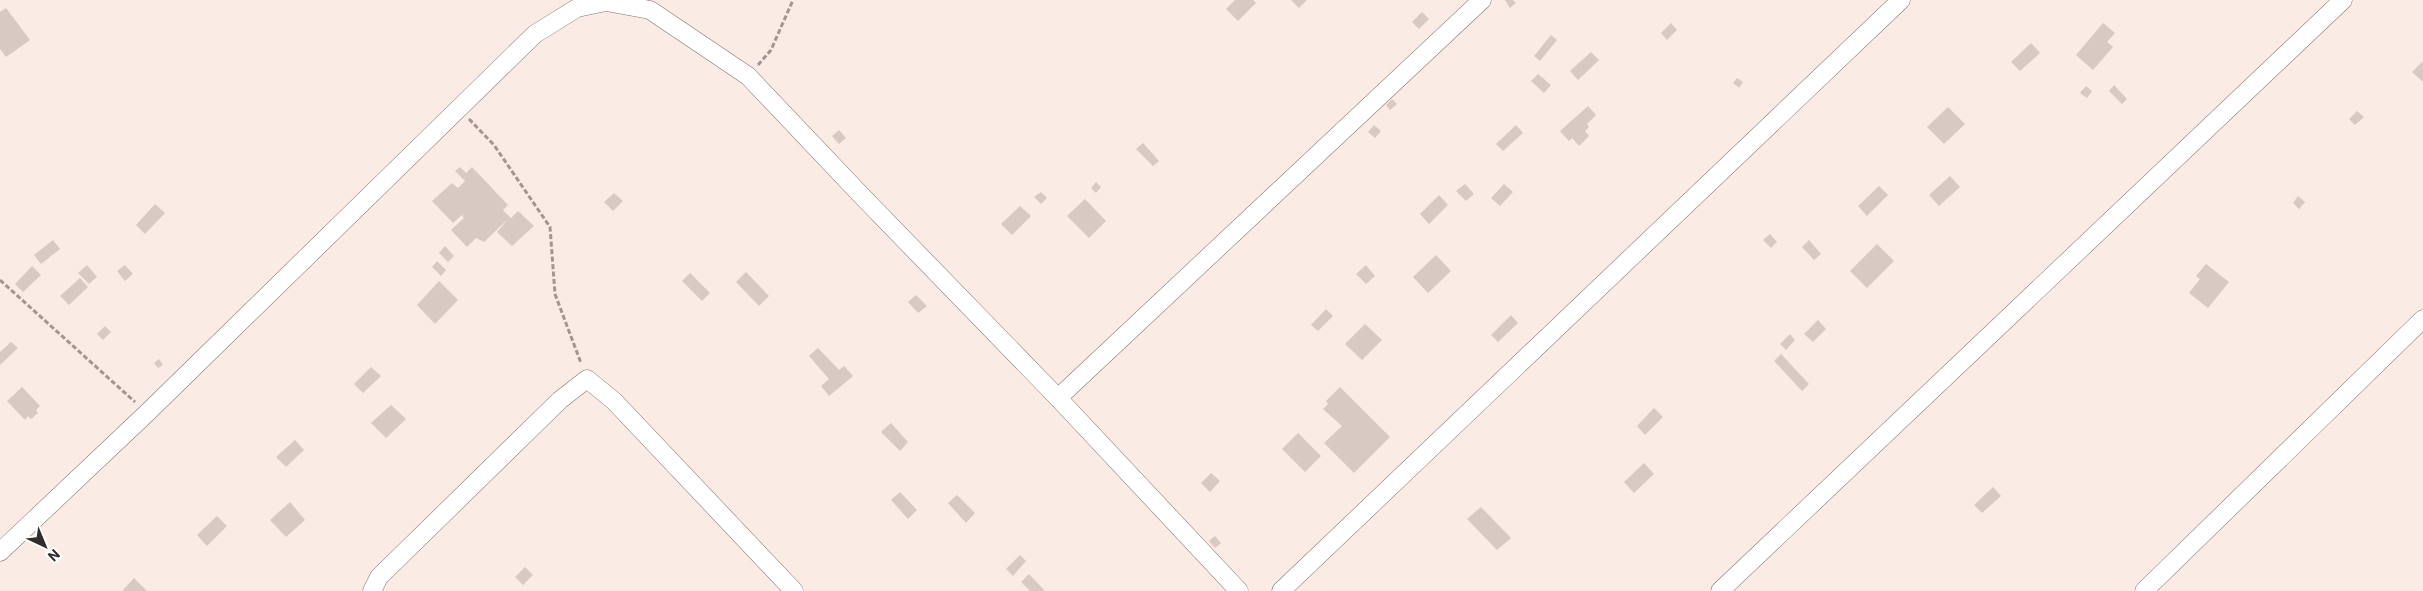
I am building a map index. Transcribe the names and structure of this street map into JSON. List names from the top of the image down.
{
  "north": "bottom right"
}
